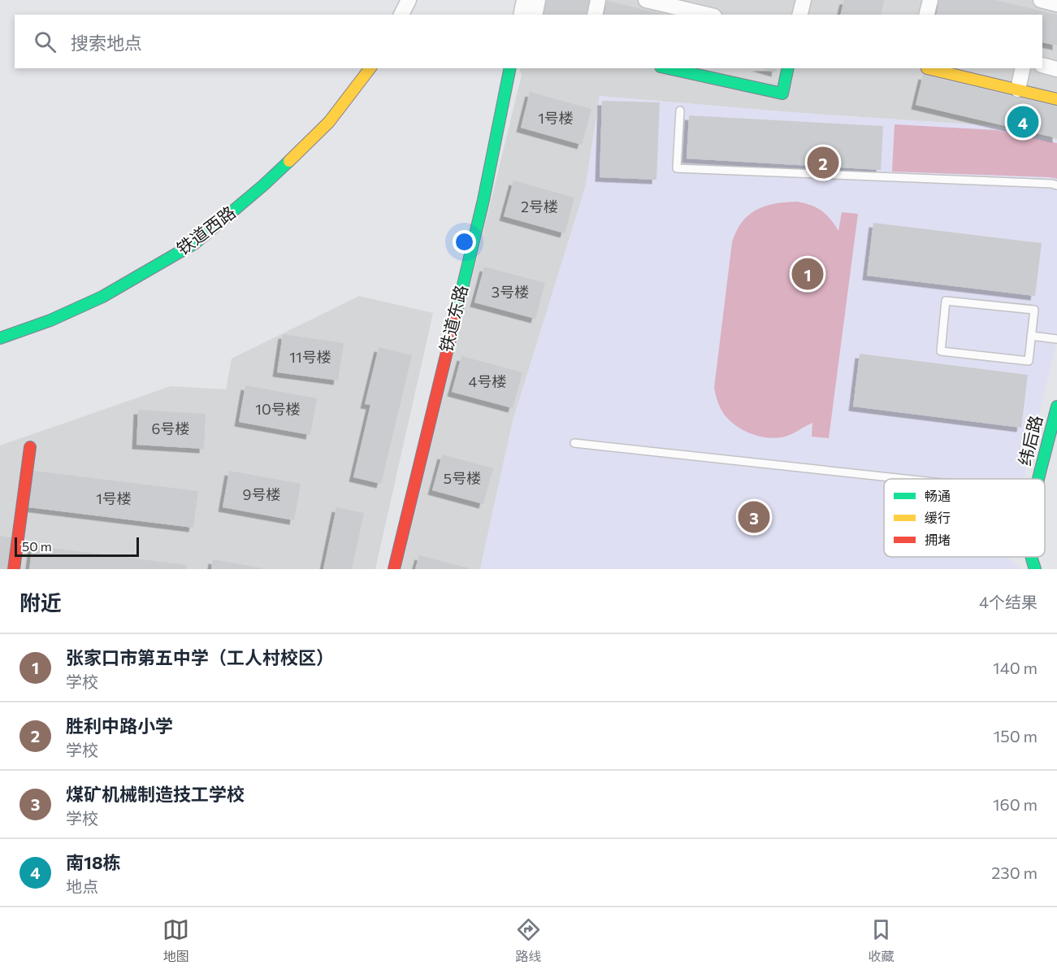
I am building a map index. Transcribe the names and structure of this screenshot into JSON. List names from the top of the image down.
{
  "streets": {
    "street": ["铁道西路", "铁道东路", "纬后路"]
  },
  "house_numbers": [
    "1号楼",
    "2号楼",
    "3号楼",
    "11号楼",
    "4号楼",
    "10号楼",
    "6号楼",
    "5号楼",
    "9号楼",
    "1号楼"
  ],
  "legend": ["畅通", "缓行", "拥堵"],
  "scale_bar": "50 m",
  "page": {
    "search": "搜索地点",
    "pins": [
      "4",
      "2",
      "1",
      "3"
    ],
    "scale": "50 m",
    "heading": ["附近", "4个结果"],
    "list": [
      {
        "mark": "1",
        "name": "张家口市第五中学（工人村校区）",
        "note": "学校",
        "value": "140 m"
      },
      {
        "mark": "2",
        "name": "胜利中路小学",
        "note": "学校",
        "value": "150 m"
      },
      {
        "mark": "3",
        "name": "煤矿机械制造技工学校",
        "note": "学校",
        "value": "160 m"
      },
      {
        "mark": "4",
        "name": "南18栋",
        "note": "地点",
        "value": "230 m"
      }
    ],
    "nav": ["地图", "路线", "收藏"]
  }
}
